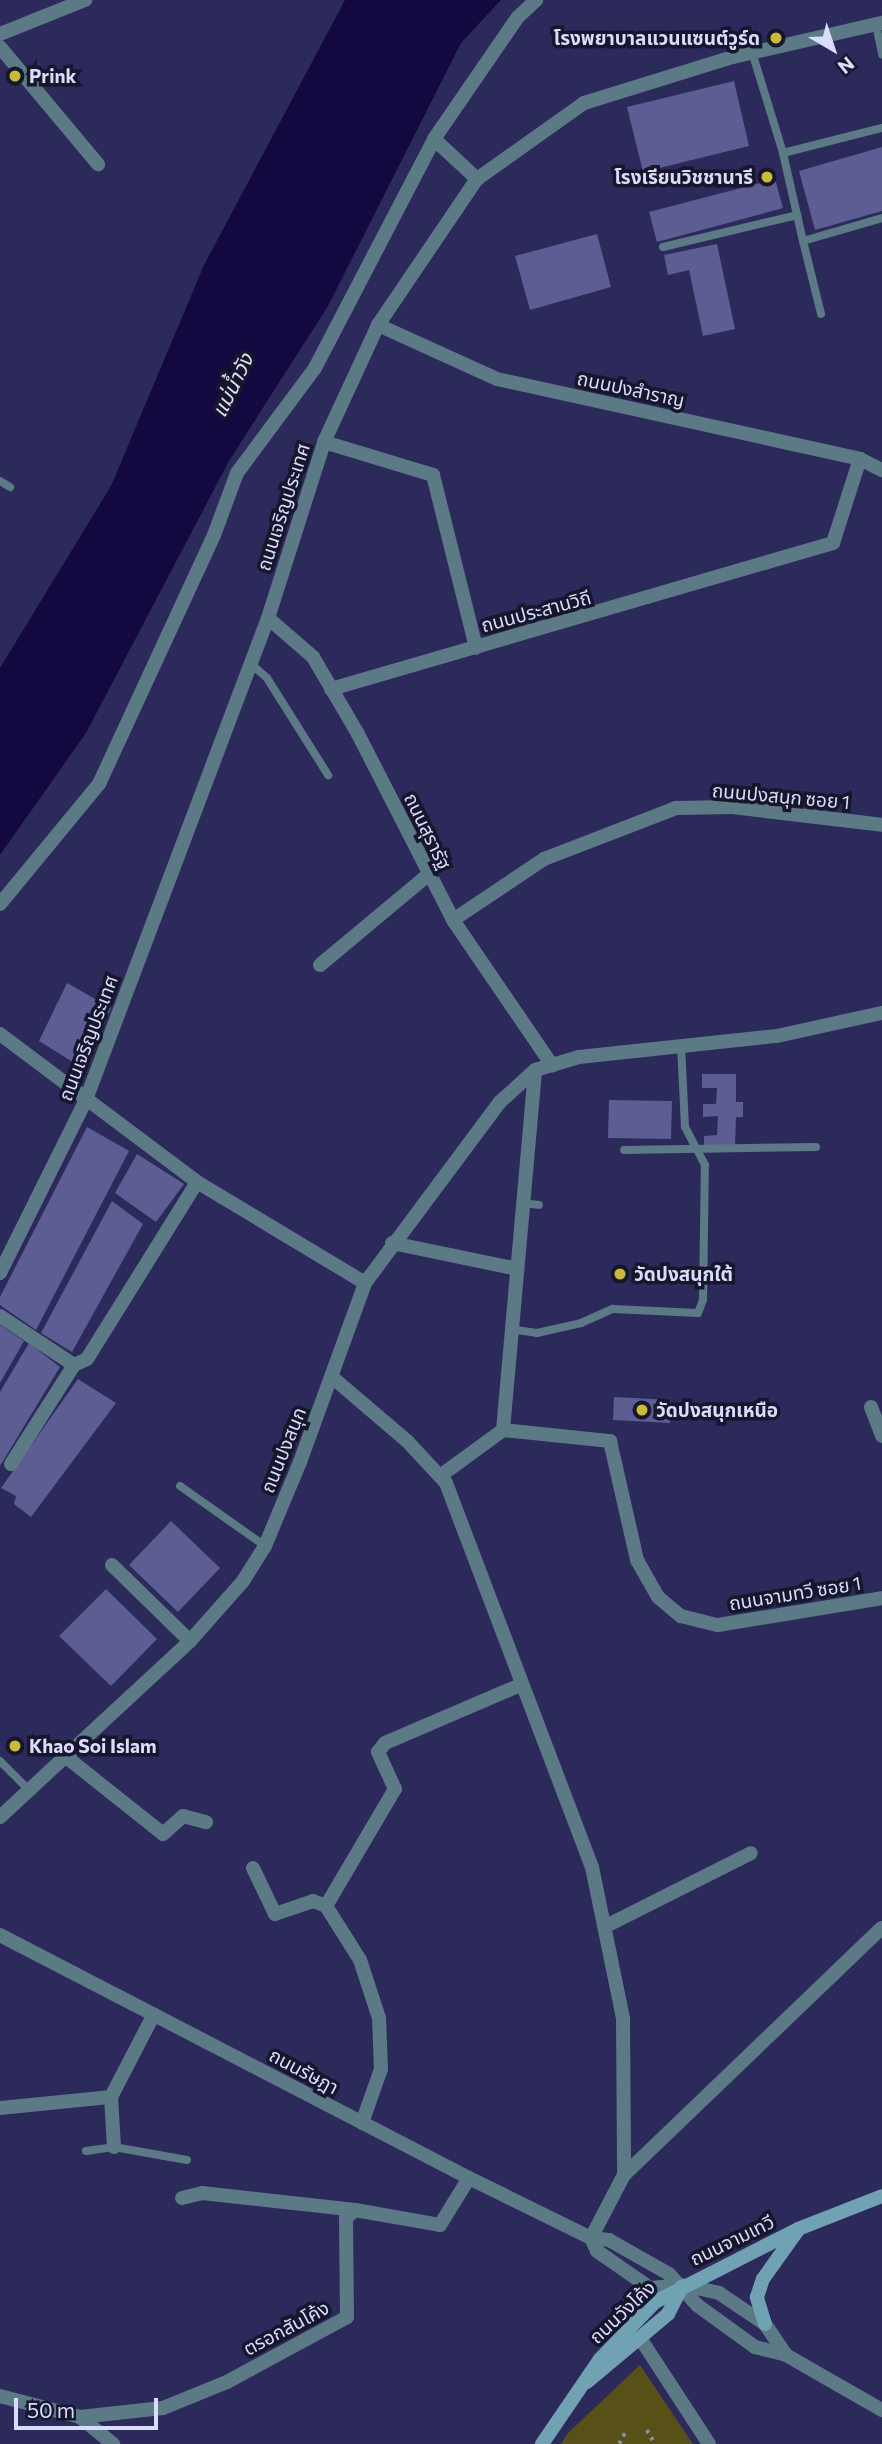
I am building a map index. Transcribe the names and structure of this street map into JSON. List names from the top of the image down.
{
  "streets": {
    "main road": ["ถนนจามเทวี", "ถนนวังโค้ง"],
    "street": [
      "ถนนปงสำราญ",
      "ถนนเจริญประเทศ",
      "ถนนประสานวิถี",
      "ถนนปงสนุก ซอย 1",
      "ถนนสุรารัฐ",
      "ถนนปงสนุก",
      "ถนนจามทวี ซอย 1",
      "ถนนรัษฎา",
      "ตรอกสันโค้ง"
    ]
  },
  "crossings": [
    ["ถนนปงสำราญ", "ถนนเจริญประเทศ"],
    ["ถนนปงสำราญ", "ถนนประสานวิถี"],
    ["ถนนเจริญประเทศ", "ถนนสุรารัฐ"],
    ["ถนนประสานวิถี", "ถนนสุรารัฐ"],
    ["ถนนปงสนุก ซอย 1", "ถนนสุรารัฐ"],
    ["ถนนสุรารัฐ", "ถนนปงสนุก"],
    ["ถนนรัษฎา", "ถนนจามเทวี"],
    ["ถนนรัษฎา", "ถนนวังโค้ง"],
    ["ถนนจามเทวี", "ถนนวังโค้ง"]
  ],
  "water": ["แม่น้ำวัง"],
  "places": [
    "โรงพยาบาลแวนแซนต์วูร์ด",
    "Prink",
    "โรงเรียนวิชชานารี",
    "วัดปงสนุกใต้",
    "วัดปงสนุกเหนือ",
    "Khao Soi Islam"
  ],
  "scale_bar": "50 m",
  "north": "bottom right"
}
